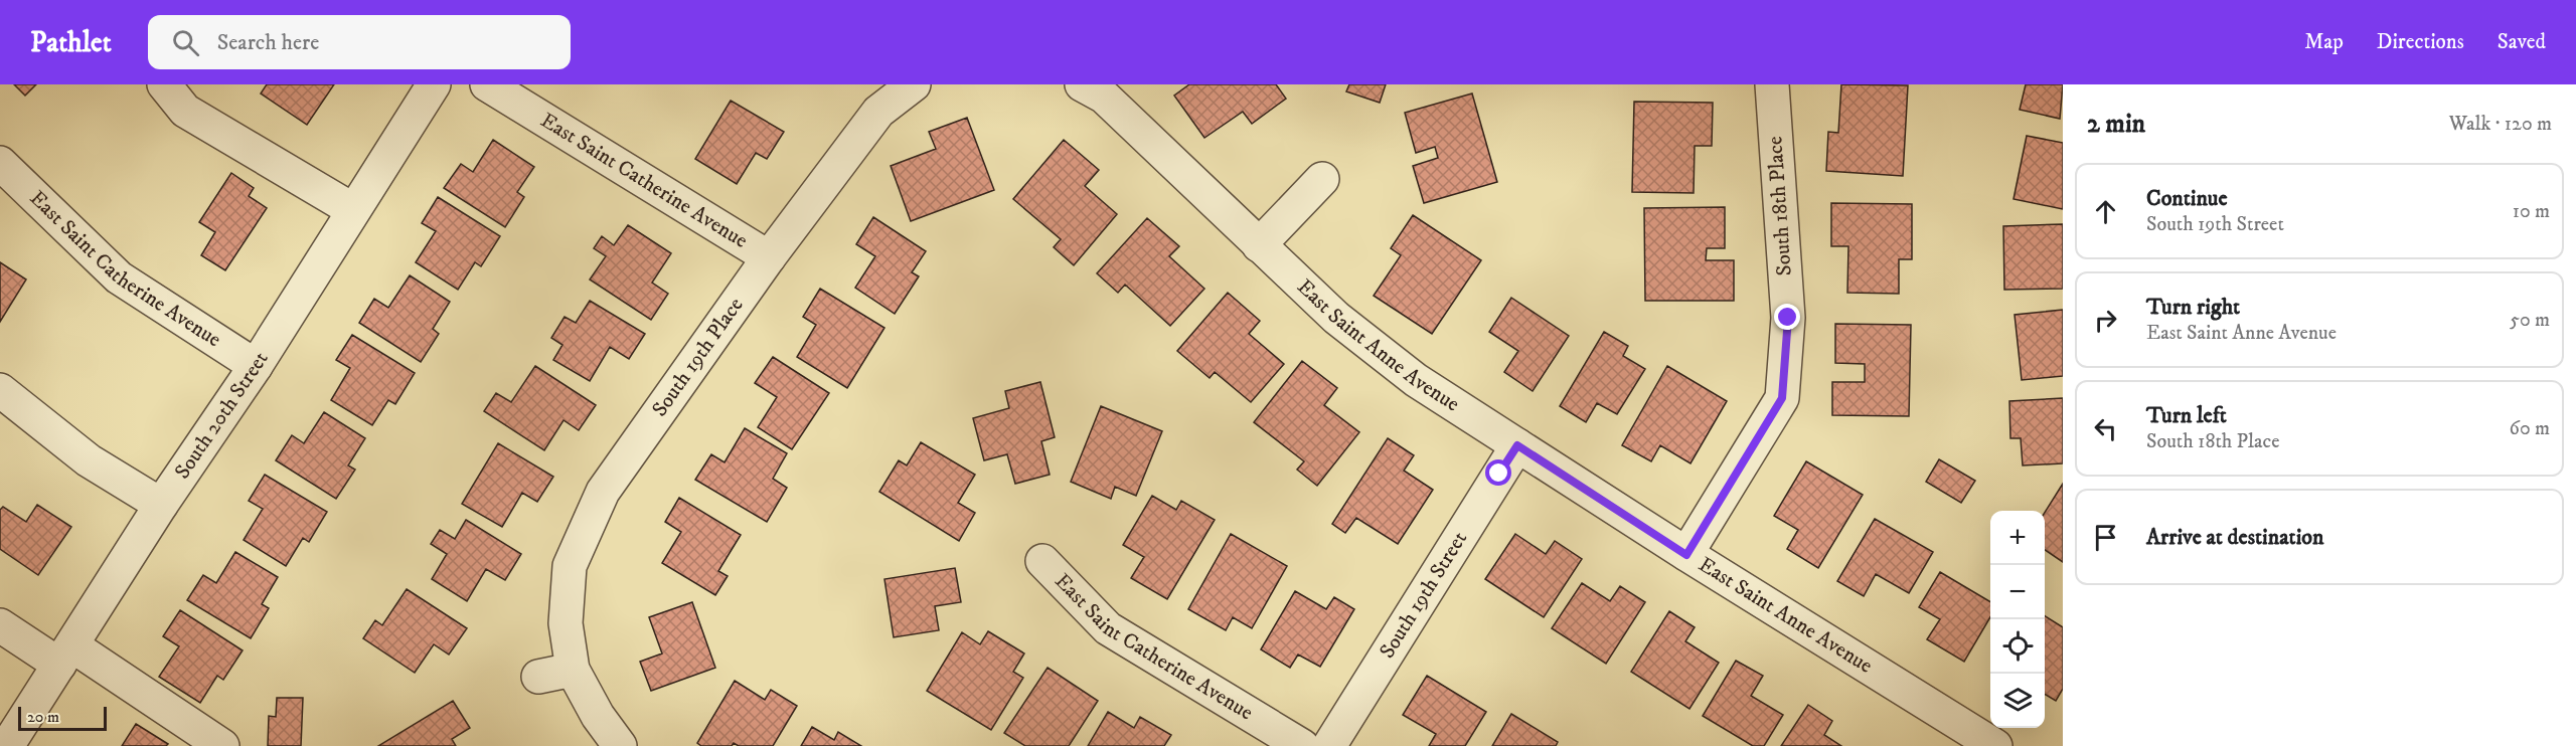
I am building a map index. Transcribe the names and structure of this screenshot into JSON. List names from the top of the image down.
{
  "streets": {
    "street": [
      "East Saint Catherine Avenue",
      "South 18th Place",
      "East Saint Anne Avenue",
      "South 19th Place",
      "South 20th Street",
      "South 19th Street"
    ]
  },
  "crossings": [
    ["East Saint Catherine Avenue", "South 19th Place"],
    ["East Saint Catherine Avenue", "South 20th Street"],
    ["South 18th Place", "East Saint Anne Avenue"],
    ["East Saint Anne Avenue", "South 19th Street"]
  ],
  "scale_bar": "20 m",
  "page": {
    "header": "Pathlet",
    "search": "Search here",
    "nav": ["Map", "Directions", "Saved"],
    "heading": ["2 min", "Walk · 120 m"],
    "list": [
      ["Continue", "South 19th Street", "10 m"],
      ["Turn right", "East Saint Anne Avenue", "50 m"],
      ["Turn left", "South 18th Place", "60 m"],
      "Arrive at destination"
    ],
    "map_buttons": ["+", "−"],
    "scale": "20 m"
  }
}
